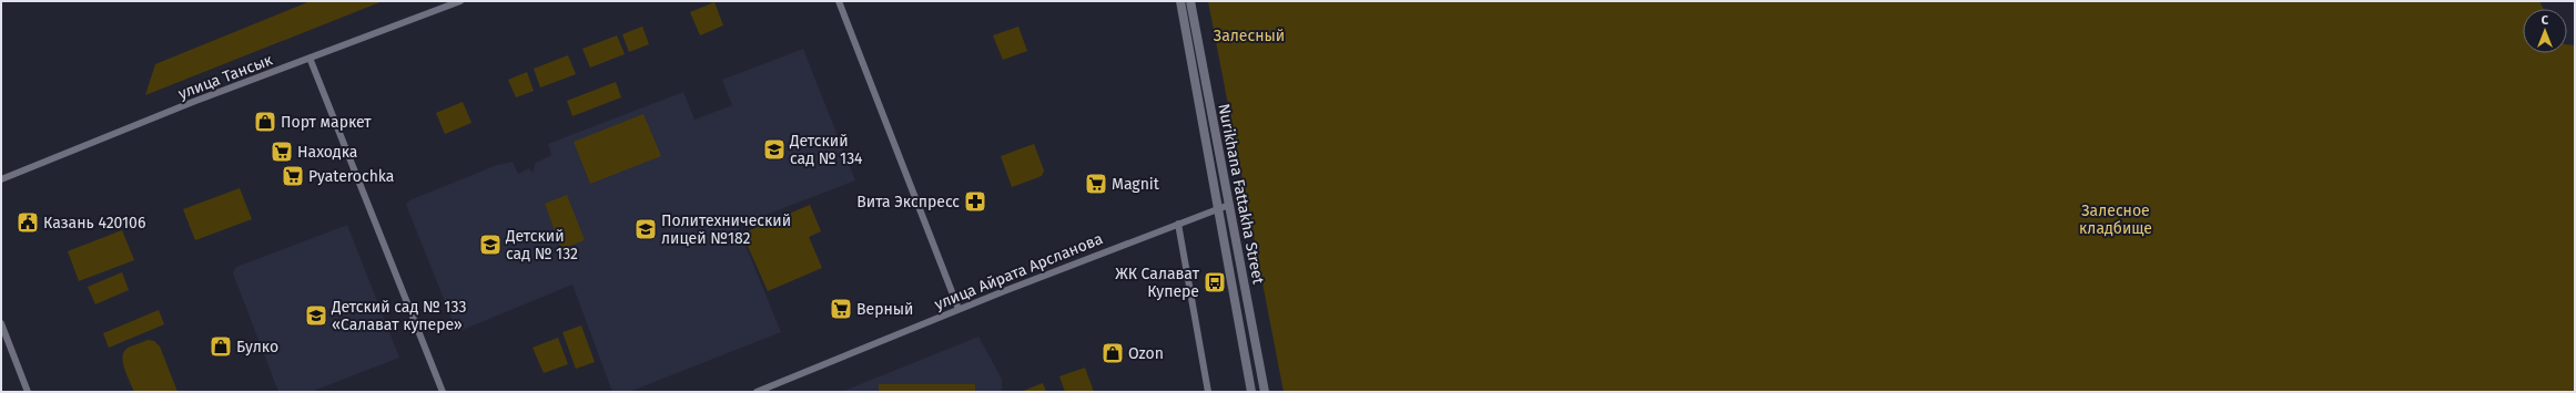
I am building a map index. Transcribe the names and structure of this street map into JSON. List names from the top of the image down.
{
  "streets": {
    "street": ["улица Тансык", "Nurikhana Fattakha Street", "улица Айрата Арсланова"]
  },
  "crossings": [
    ["Nurikhana Fattakha Street", "улица Айрата Арсланова"]
  ],
  "parks": ["Залесный", "Залесное кладбище"],
  "places": {
    "shop": ["Порт маркет", "Булко", "Ozon"],
    "school or university": [
      "Детский сад № 134",
      "Политехнический лицей №182",
      "Детский сад № 132",
      "Детский сад № 133 «Салават купере»"
    ],
    "supermarket": [
      "Находка",
      "Pyaterochka",
      "Magnit",
      "Верный"
    ],
    "pharmacy": ["Вита Экспресс"],
    "public building": ["Казань 420106"],
    "bus stop": ["ЖК Салават Купере"]
  },
  "north": "top"
}
